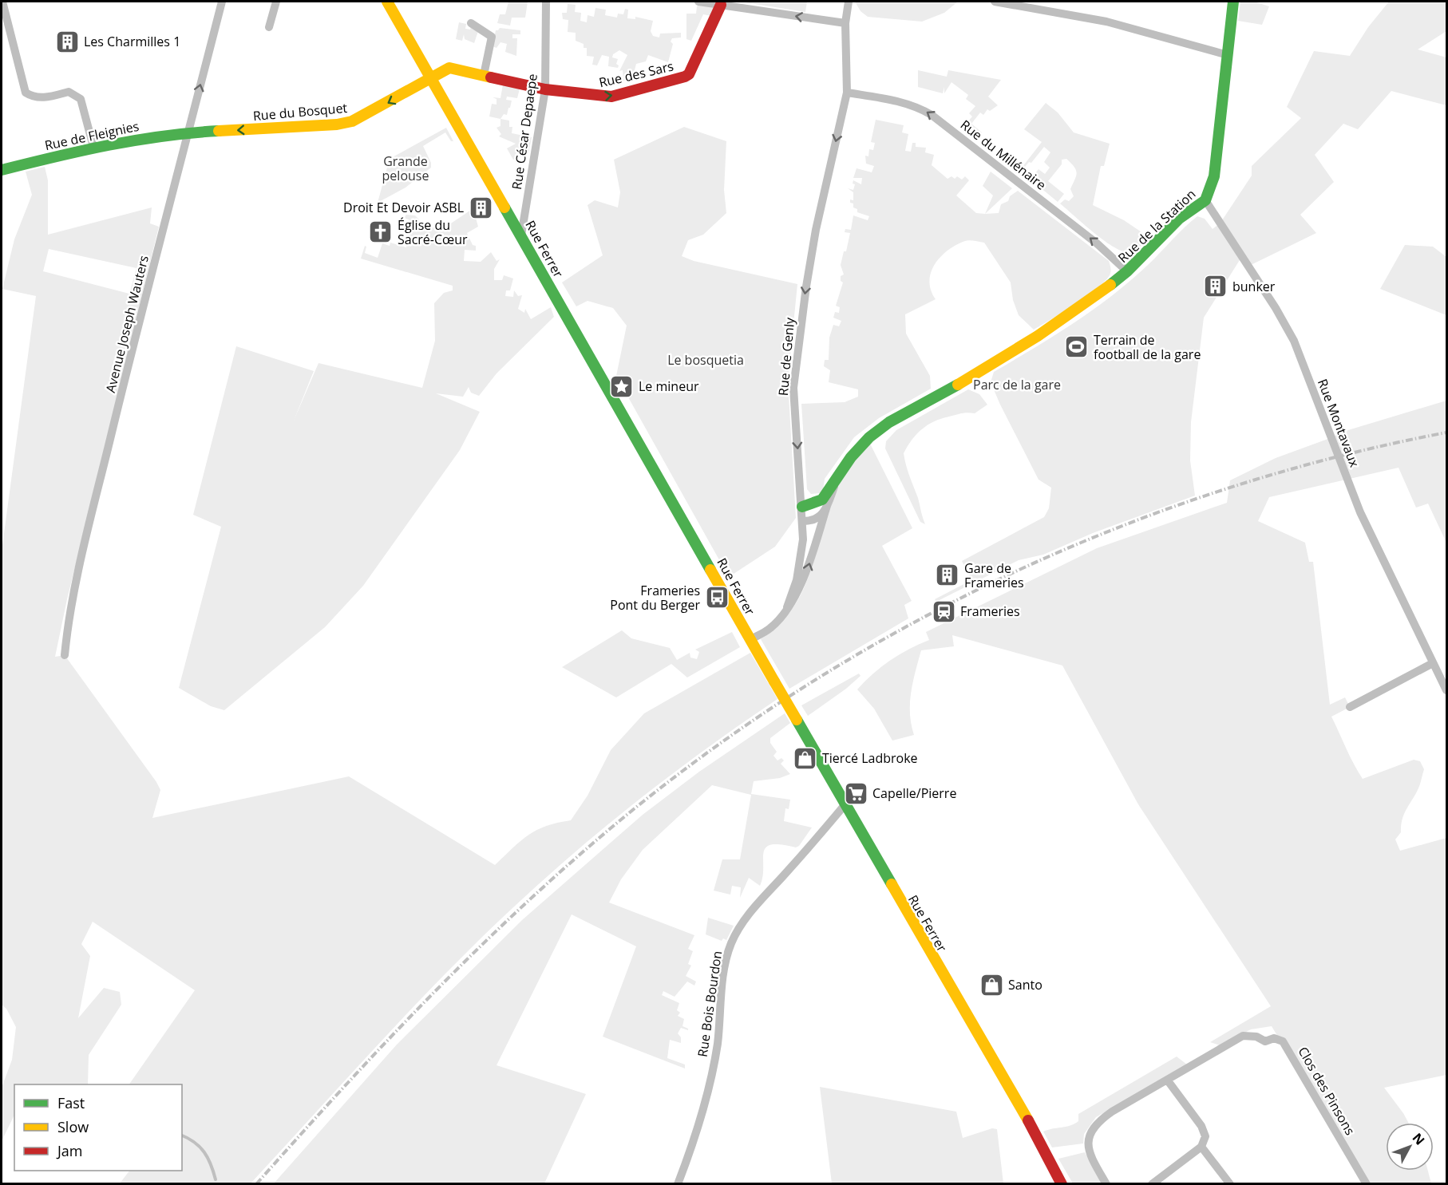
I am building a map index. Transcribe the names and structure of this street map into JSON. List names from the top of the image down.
{
  "streets": {
    "street": [
      "Rue des Sars",
      "Rue du Bosquet",
      "Rue César Depaepe",
      "Rue de Fleignies",
      "Rue du Millénaire",
      "Rue de la Station",
      "Rue Ferrer",
      "Avenue Joseph Wauters",
      "Rue de Genly",
      "Rue Montavaux",
      "Rue Bois Bourdon",
      "Clos des Pinsons"
    ]
  },
  "crossings": [
    ["Rue des Sars", "Rue du Bosquet"],
    ["Rue des Sars", "Rue César Depaepe"],
    ["Rue des Sars", "Rue Ferrer"],
    ["Rue du Bosquet", "Rue de Fleignies"],
    ["Rue du Bosquet", "Rue Ferrer"],
    ["Rue du Bosquet", "Avenue Joseph Wauters"],
    ["Rue César Depaepe", "Rue Ferrer"],
    ["Rue de Fleignies", "Avenue Joseph Wauters"],
    ["Rue du Millénaire", "Rue de la Station"],
    ["Rue du Millénaire", "Rue de Genly"],
    ["Rue de la Station", "Rue Montavaux"],
    ["Rue Ferrer", "Rue Bois Bourdon"]
  ],
  "one_way": [
    "Rue des Sars",
    "Rue du Bosquet",
    "Rue du Millénaire",
    "Rue de Genly"
  ],
  "parks": ["Grande pelouse", "Le bosquetia", "Parc de la gare"],
  "places": {
    "building": [
      "Les Charmilles 1",
      "Droit Et Devoir ASBL",
      "bunker",
      "Gare de Frameries"
    ],
    "church": ["Église du Sacré-Cœur"],
    "sports": ["Terrain de football de la gare"],
    "place": ["Le mineur"],
    "bus stop": ["Frameries Pont du Berger"],
    "station": ["Frameries"],
    "shop": ["Tiercé Ladbroke", "Santo"],
    "supermarket": ["Capelle/Pierre"]
  },
  "legend": ["Fast", "Slow", "Jam"],
  "north": "top right"
}
